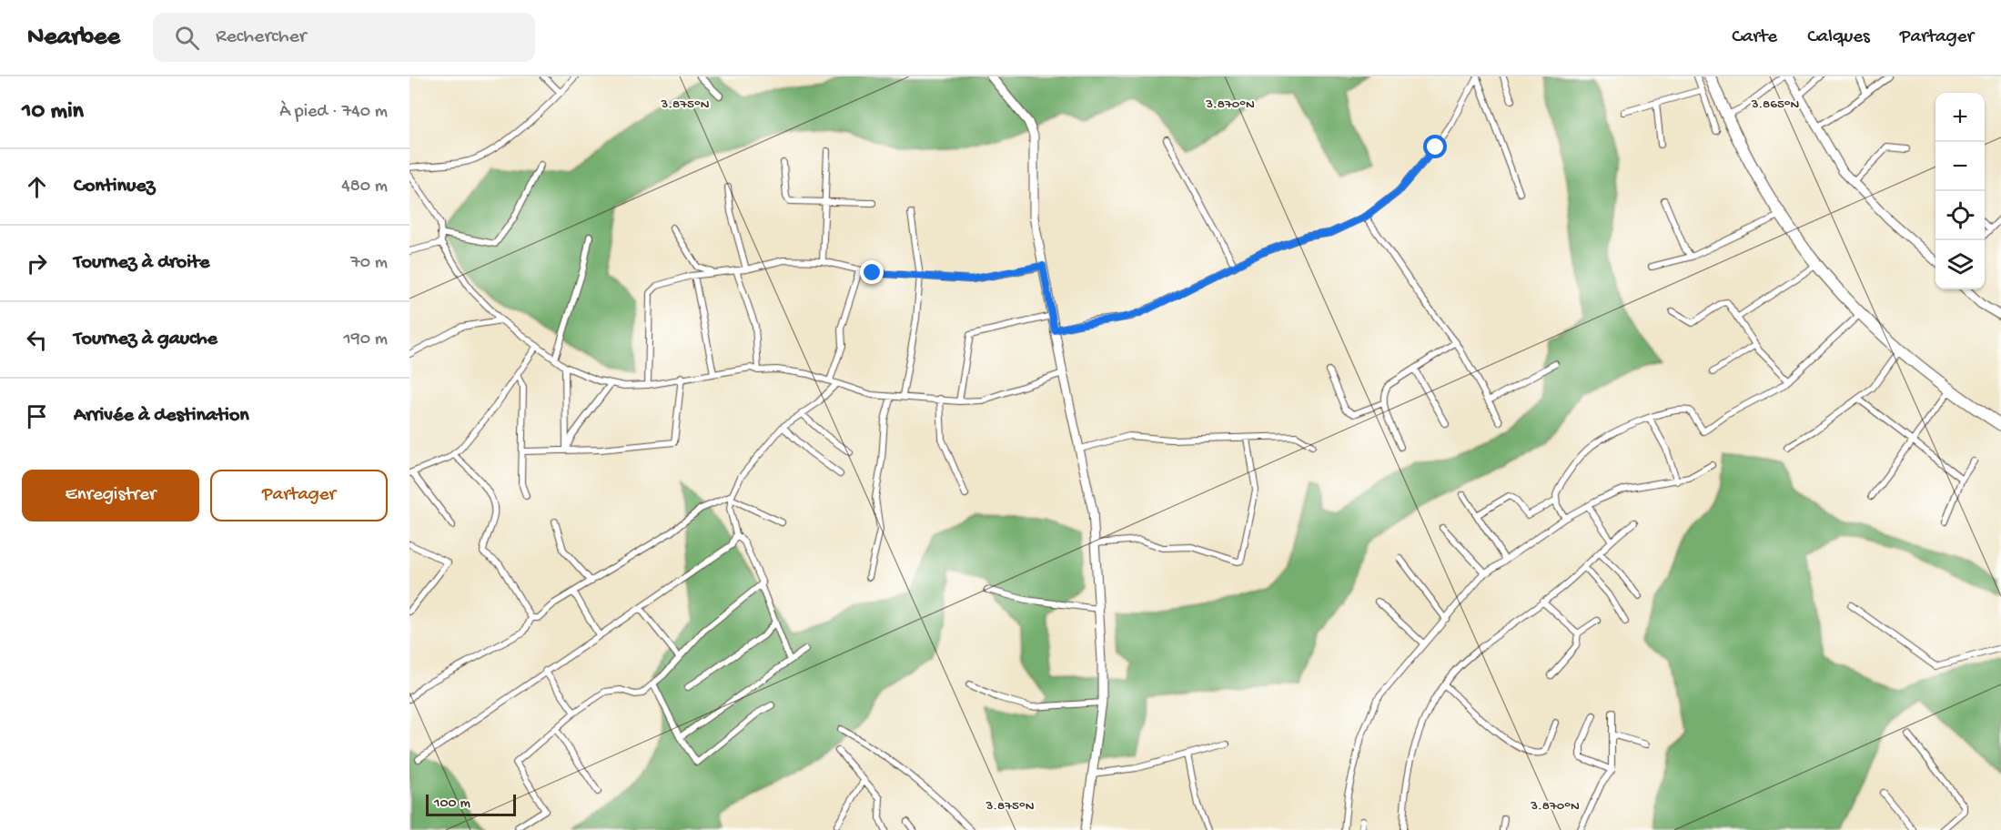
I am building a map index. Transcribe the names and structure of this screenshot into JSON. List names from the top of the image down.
{
  "scale_bar": "100 m",
  "page": {
    "header": "Nearbee",
    "search": "Rechercher",
    "nav": ["Carte", "Calques", "Partager"],
    "heading": ["10 min", "À pied · 740 m"],
    "map_buttons": ["+", "−"],
    "list": [
      ["Continuez", "480 m"],
      ["Tournez à droite", "70 m"],
      ["Tournez à gauche", "190 m"],
      "Arrivée à destination"
    ],
    "buttons": ["Enregistrer", "Partager"],
    "scale": "100 m"
  },
  "coordinates": ["3.865°N", "3.875°N", "3.870°N"]
}
